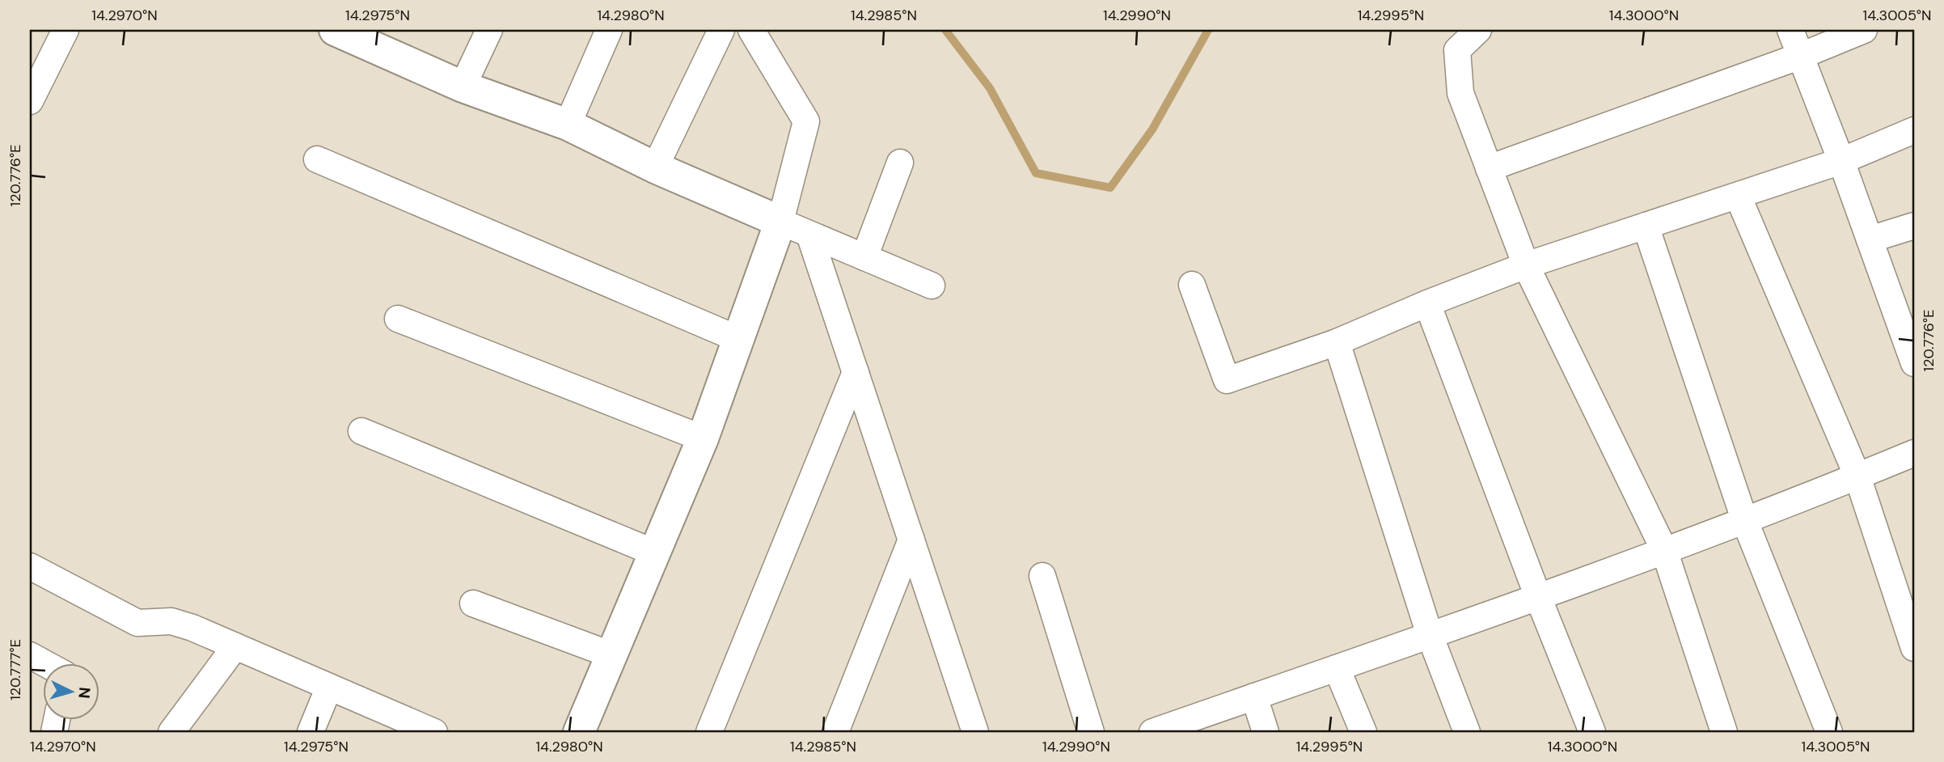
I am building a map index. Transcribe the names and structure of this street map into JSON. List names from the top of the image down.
{
  "north": "right",
  "coordinates": [
    "14.2970°N",
    "14.2975°N",
    "14.2980°N",
    "14.2985°N",
    "14.2990°N",
    "14.2995°N",
    "14.3000°N",
    "14.3005°N",
    "120.776°E",
    "120.777°E"
  ]
}
